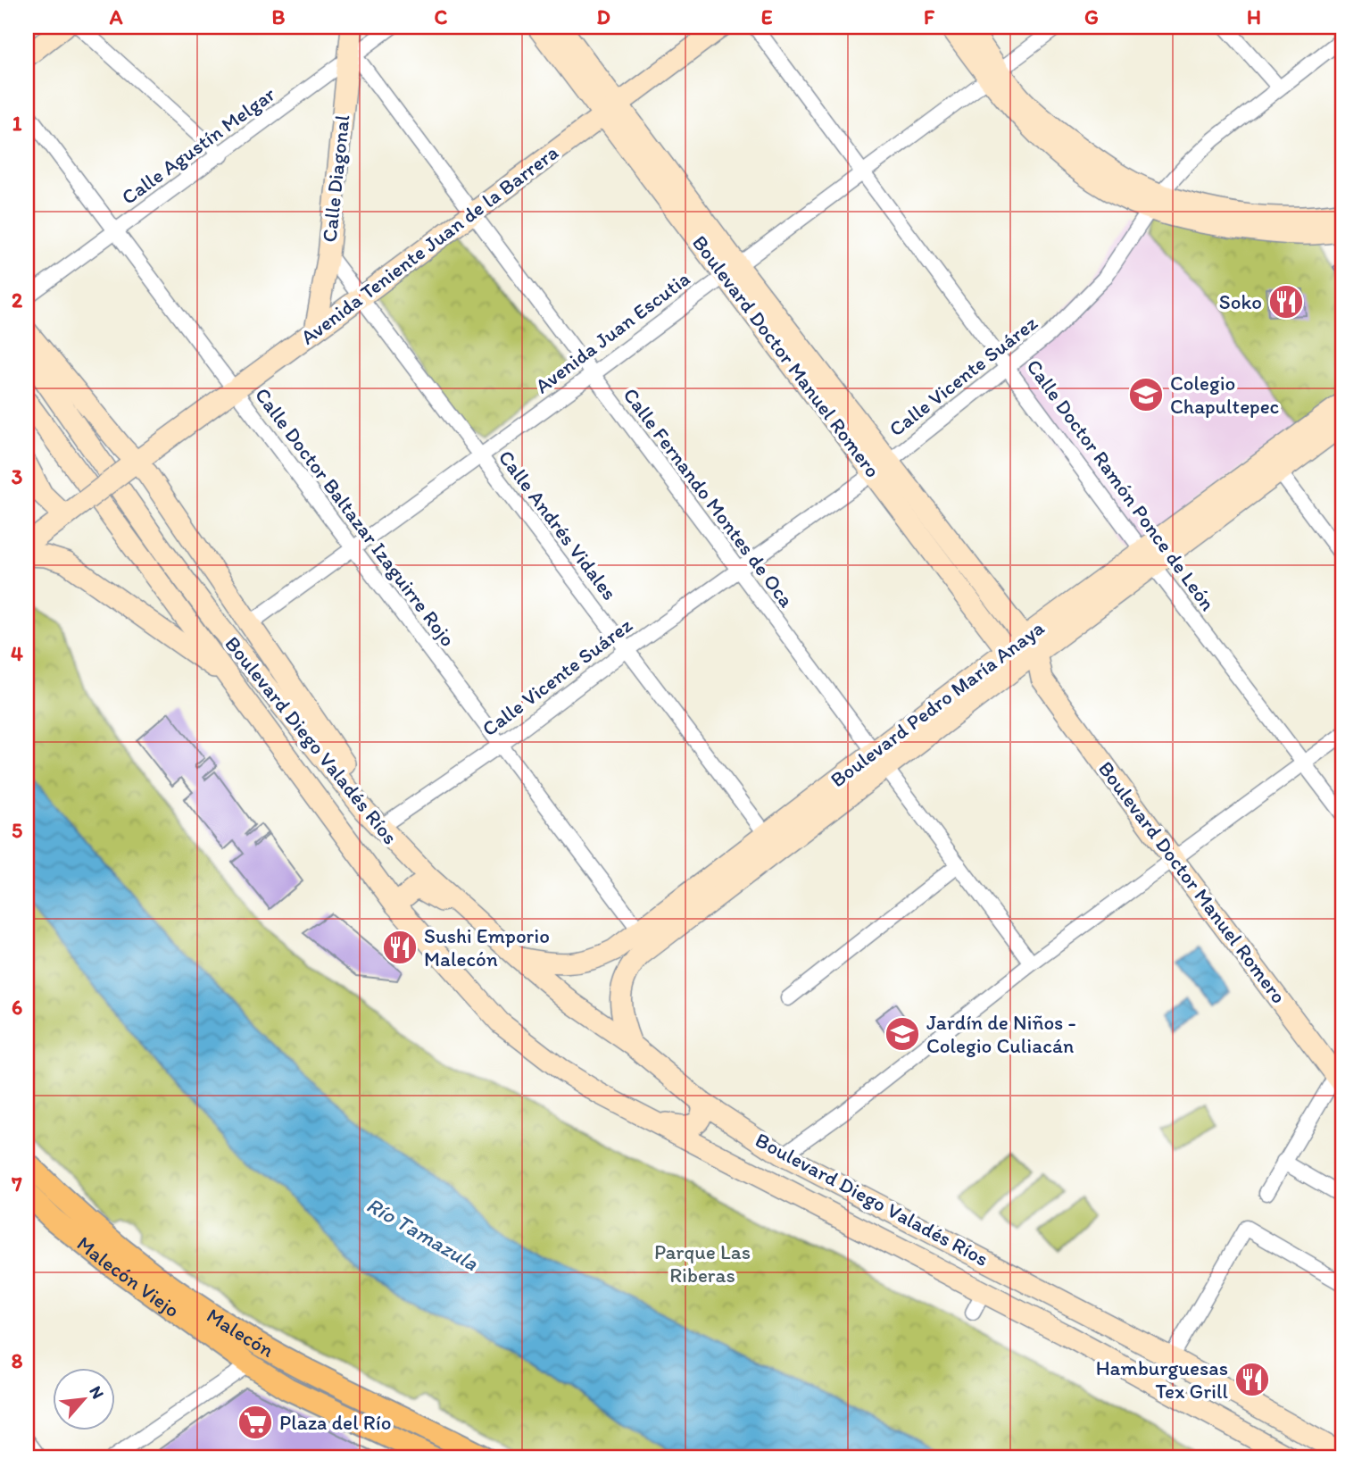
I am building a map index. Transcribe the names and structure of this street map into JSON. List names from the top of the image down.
{
  "streets": {
    "main road": [
      "Calle Diagonal",
      "Avenida Teniente Juan de la Barrera",
      "Boulevard Doctor Manuel Romero",
      "Boulevard Pedro María Anaya",
      "Boulevard Diego Valadés Ríos",
      "Malecón Viejo",
      "Malecón"
    ],
    "street": [
      "Calle Agustín Melgar",
      "Avenida Juan Escutia",
      "Calle Vicente Suárez",
      "Calle Doctor Ramón Ponce de León",
      "Calle Fernando Montes de Oca",
      "Calle Doctor Baltazar Izaguirre Rojo",
      "Calle Andrés Vidales"
    ]
  },
  "crossings": [
    ["Calle Agustín Melgar", "Calle Diagonal"],
    ["Calle Agustín Melgar", "Calle Fernando Montes de Oca"],
    ["Calle Agustín Melgar", "Calle Doctor Baltazar Izaguirre Rojo"],
    ["Calle Diagonal", "Avenida Teniente Juan de la Barrera"],
    ["Calle Diagonal", "Calle Fernando Montes de Oca"],
    ["Calle Diagonal", "Calle Andrés Vidales"],
    ["Avenida Teniente Juan de la Barrera", "Boulevard Doctor Manuel Romero"],
    ["Avenida Teniente Juan de la Barrera", "Calle Fernando Montes de Oca"],
    ["Avenida Teniente Juan de la Barrera", "Calle Doctor Baltazar Izaguirre Rojo"],
    ["Avenida Teniente Juan de la Barrera", "Calle Andrés Vidales"],
    ["Avenida Juan Escutia", "Boulevard Doctor Manuel Romero"],
    ["Avenida Juan Escutia", "Calle Doctor Ramón Ponce de León"],
    ["Avenida Juan Escutia", "Calle Fernando Montes de Oca"],
    ["Avenida Juan Escutia", "Calle Doctor Baltazar Izaguirre Rojo"],
    ["Avenida Juan Escutia", "Calle Andrés Vidales"],
    ["Boulevard Doctor Manuel Romero", "Calle Vicente Suárez"],
    ["Boulevard Doctor Manuel Romero", "Boulevard Pedro María Anaya"],
    ["Calle Vicente Suárez", "Calle Doctor Ramón Ponce de León"],
    ["Calle Vicente Suárez", "Calle Fernando Montes de Oca"],
    ["Calle Vicente Suárez", "Calle Doctor Baltazar Izaguirre Rojo"],
    ["Calle Vicente Suárez", "Calle Andrés Vidales"],
    ["Calle Vicente Suárez", "Boulevard Diego Valadés Ríos"],
    ["Calle Doctor Ramón Ponce de León", "Boulevard Pedro María Anaya"],
    ["Calle Fernando Montes de Oca", "Boulevard Pedro María Anaya"],
    ["Calle Doctor Baltazar Izaguirre Rojo", "Boulevard Pedro María Anaya"],
    ["Calle Andrés Vidales", "Boulevard Pedro María Anaya"],
    ["Boulevard Pedro María Anaya", "Boulevard Diego Valadés Ríos"]
  ],
  "water": ["Río Tamazula"],
  "parks": ["Parque Las Riberas"],
  "places": {
    "restaurant": ["Soko", "Sushi Emporio Malecón", "Hamburguesas Tex Grill"],
    "school or university": ["Colegio Chapultepec", "Jardín de Niños - Colegio Culiacán"],
    "supermarket": ["Plaza del Río"]
  },
  "north": "top right",
  "grid": {
    "columns": [
      "A",
      "B",
      "C",
      "D",
      "E",
      "F",
      "G",
      "H"
    ],
    "rows": [
      "1",
      "2",
      "3",
      "4",
      "5",
      "6",
      "7",
      "8"
    ]
  }
}
